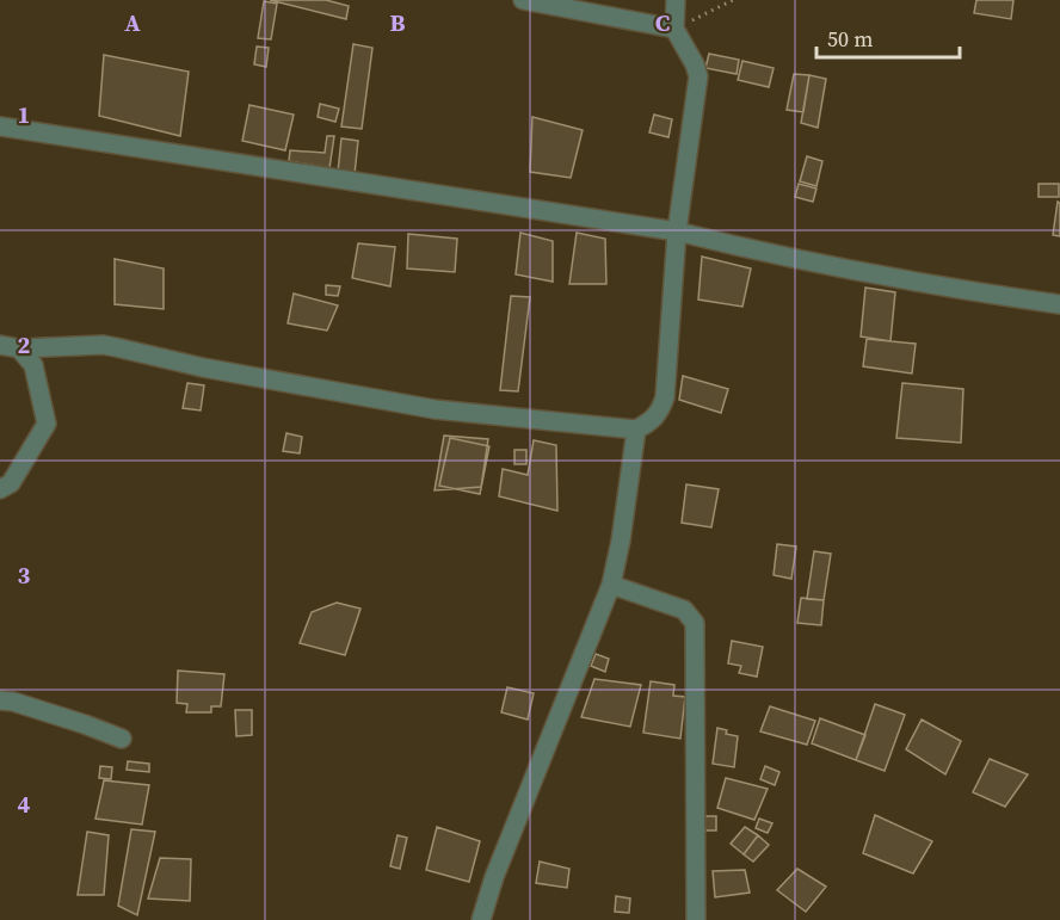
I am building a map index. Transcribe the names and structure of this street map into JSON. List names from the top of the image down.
{
  "scale_bar": "50 m",
  "grid": {
    "columns": ["A", "B", "C"],
    "rows": [
      "1",
      "2",
      "3",
      "4"
    ]
  }
}
